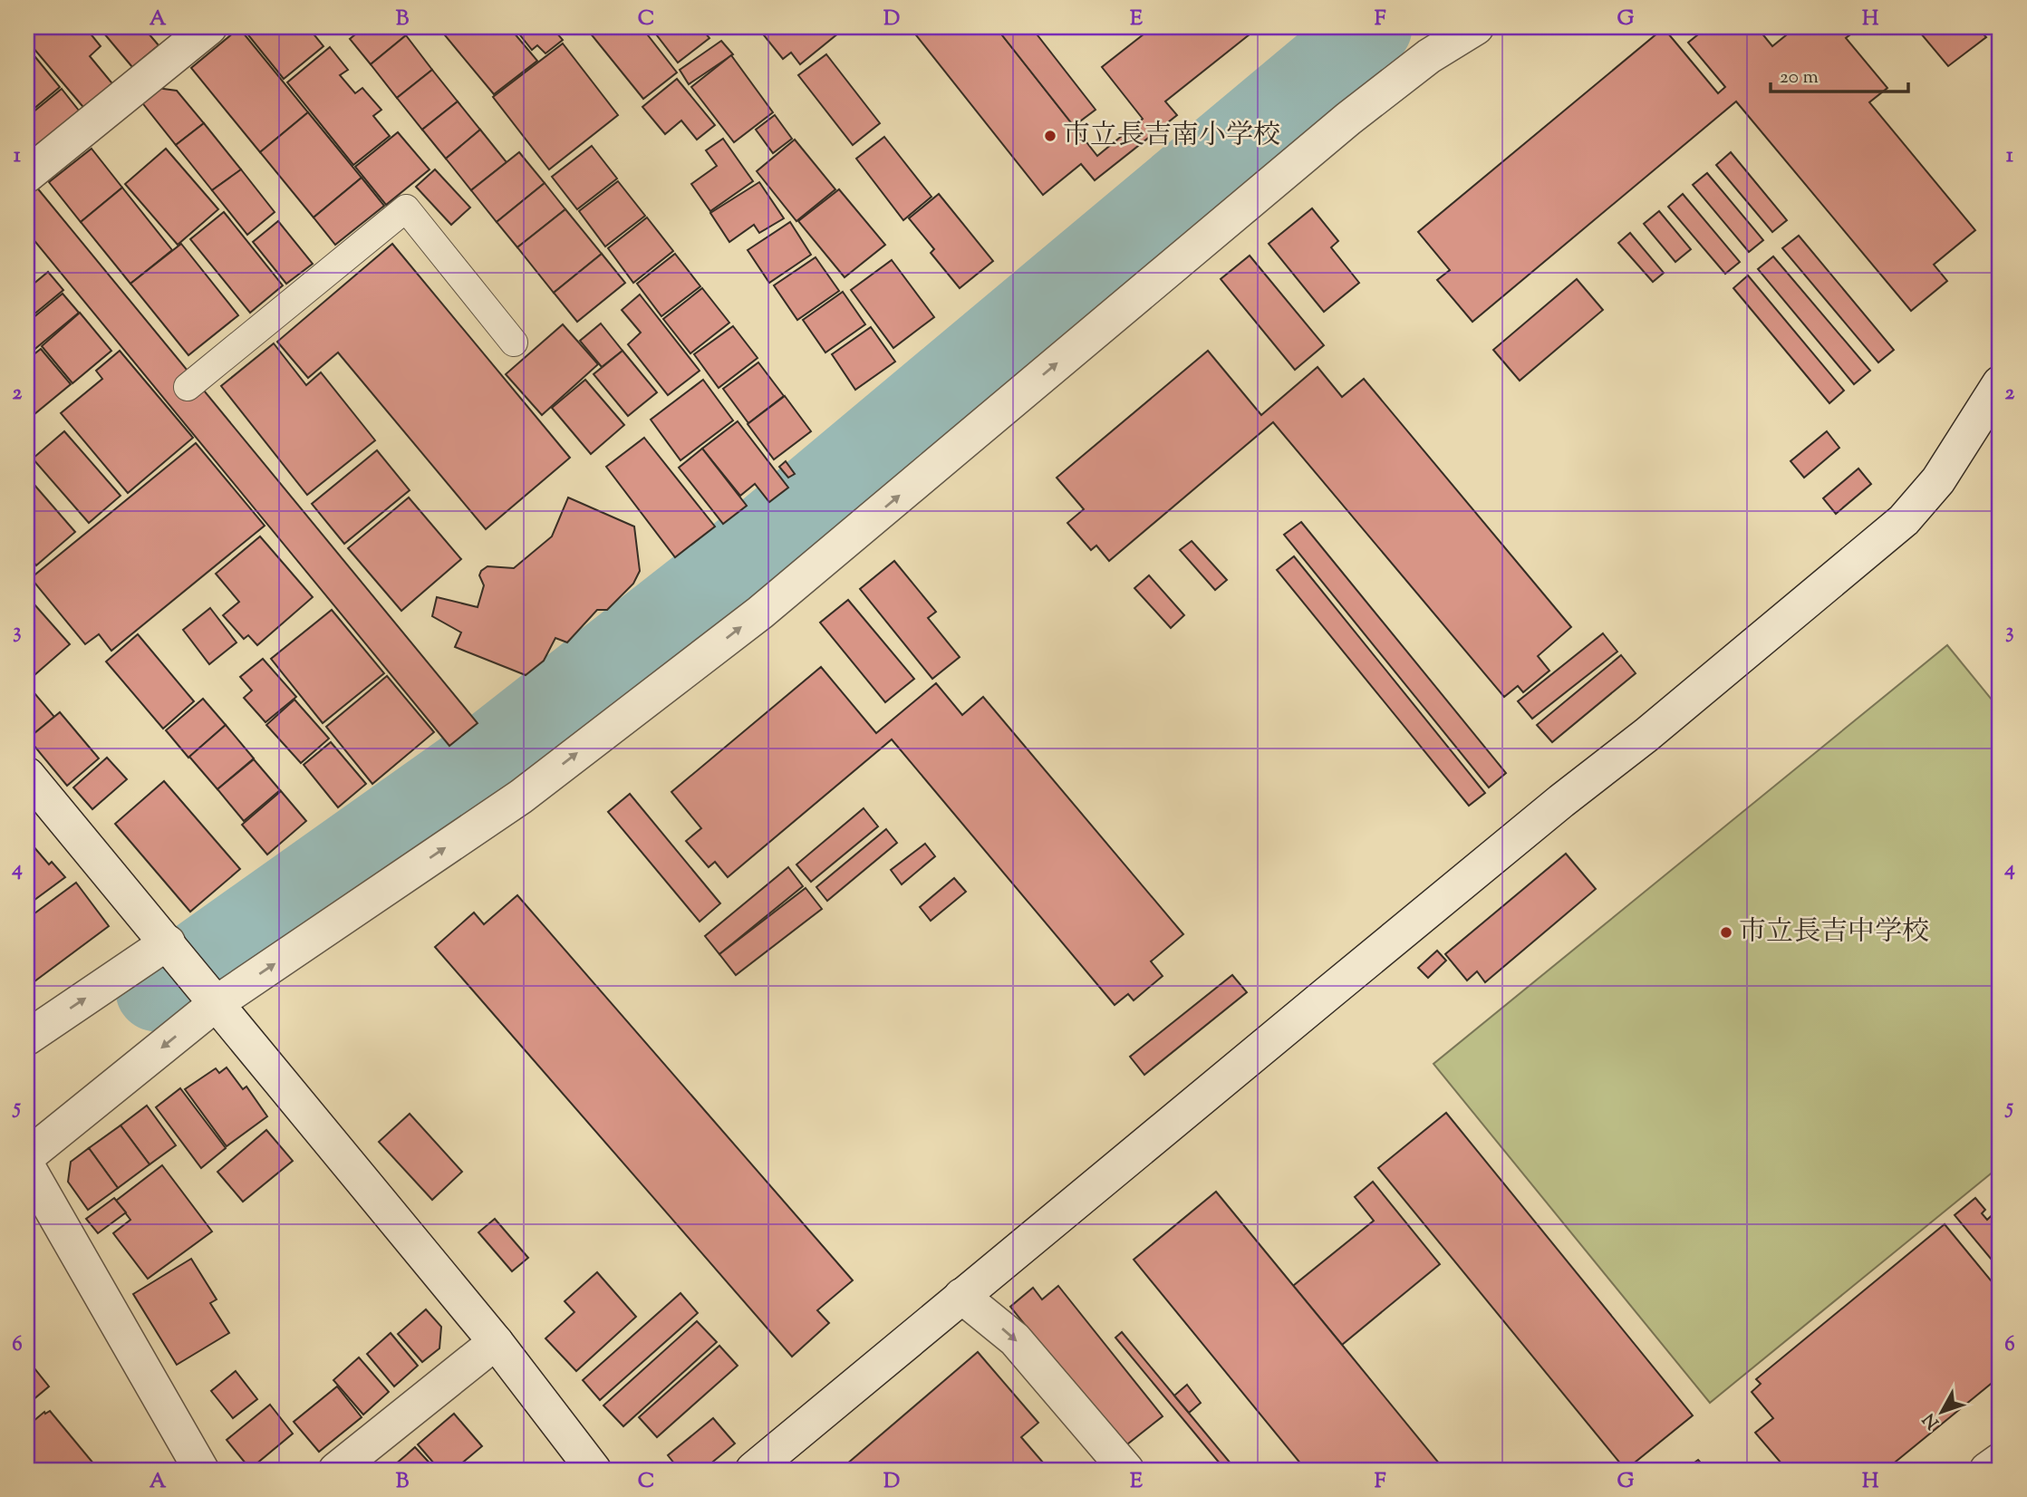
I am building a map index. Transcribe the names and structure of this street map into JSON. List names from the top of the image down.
{
  "places": ["市立長吉南小学校", "市立長吉中学校"],
  "scale_bar": "20 m",
  "north": "bottom left",
  "grid": {
    "columns": [
      "A",
      "B",
      "C",
      "D",
      "E",
      "F",
      "G",
      "H"
    ],
    "rows": [
      "1",
      "2",
      "3",
      "4",
      "5",
      "6"
    ]
  }
}
